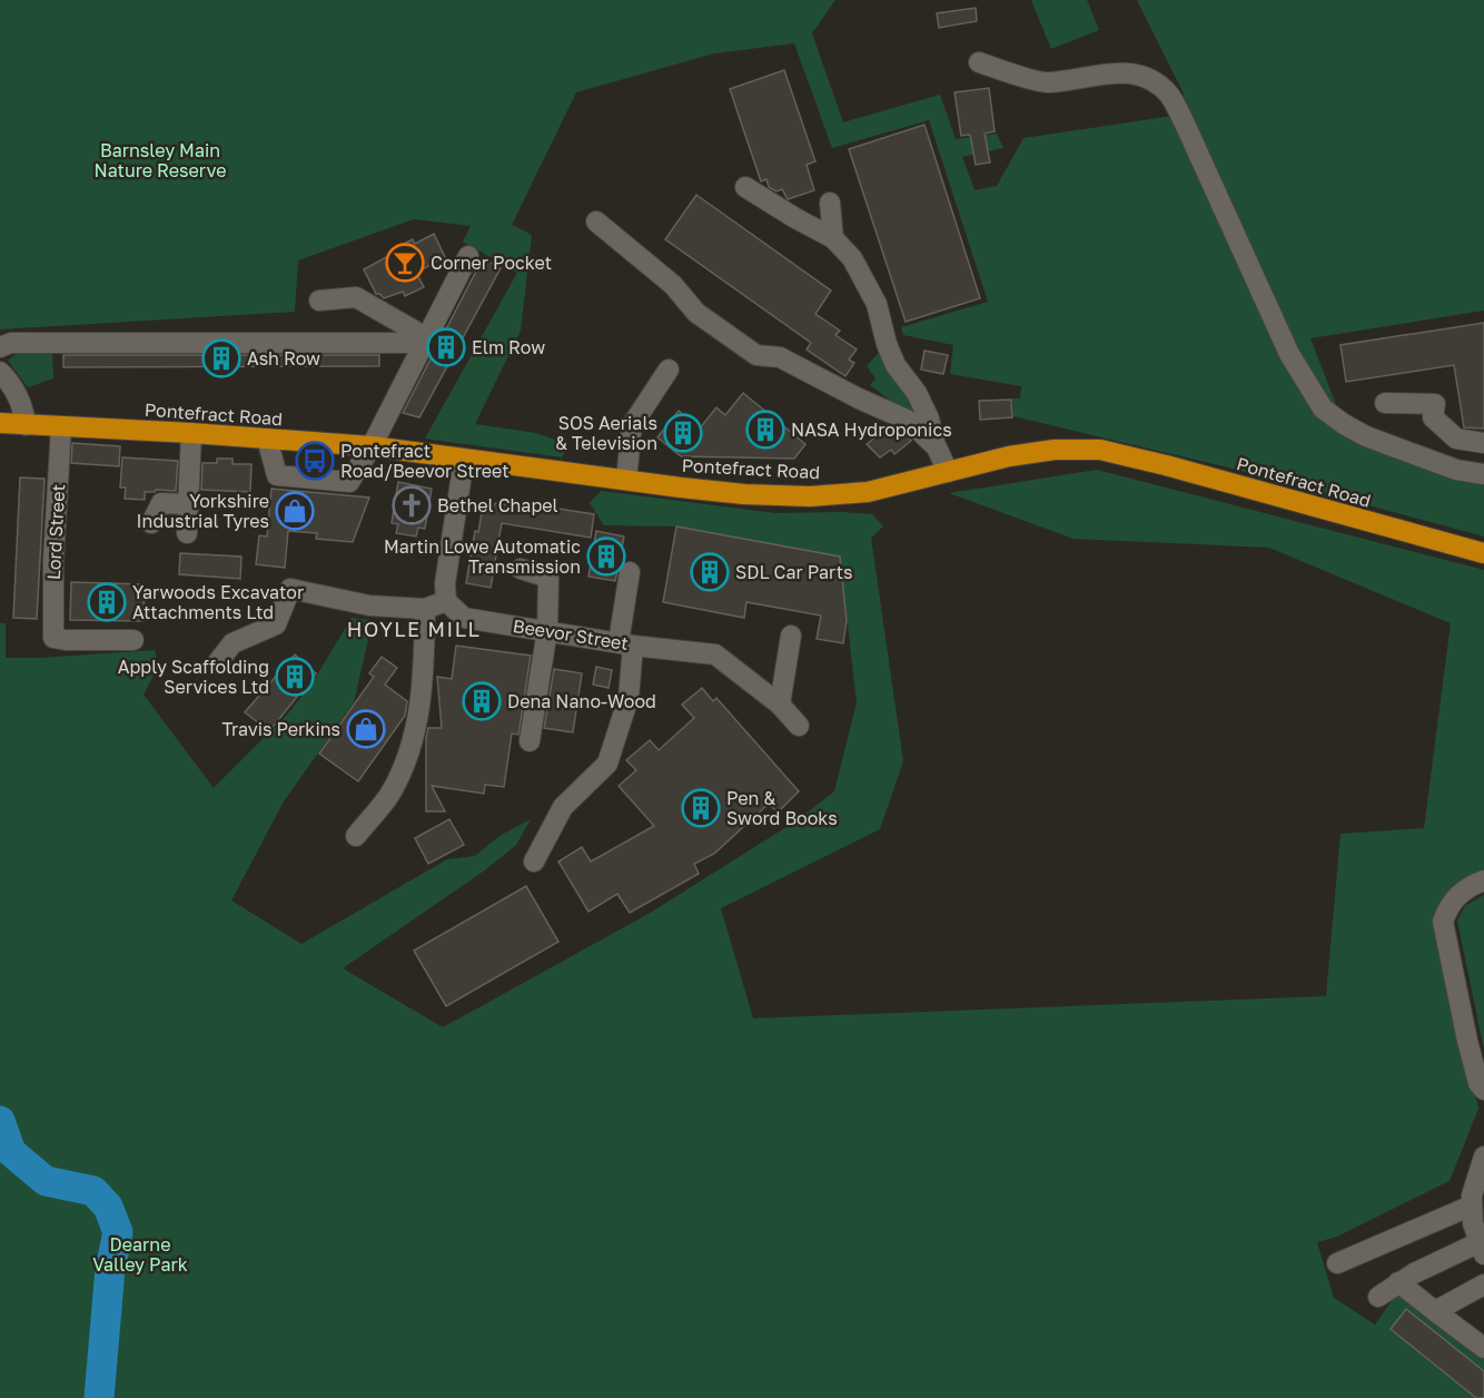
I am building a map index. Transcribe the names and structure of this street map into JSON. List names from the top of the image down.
{
  "streets": {
    "highway": ["Pontefract Road"],
    "street": ["Lord Street", "Beevor Street"]
  },
  "crossings": [
    ["Pontefract Road", "Lord Street"]
  ],
  "districts": ["HOYLE MILL"],
  "parks": ["Barnsley Main Nature Reserve", "Dearne Valley Park"],
  "places": {
    "bar": ["Corner Pocket"],
    "building": [
      "Elm Row",
      "Ash Row",
      "NASA Hydroponics",
      "SOS Aerials & Television",
      "Martin Lowe Automatic Transmission",
      "SDL Car Parts",
      "Yarwoods Excavator Attachments Ltd",
      "Apply Scaffolding Services Ltd",
      "Dena Nano-Wood",
      "Pen & Sword Books"
    ],
    "bus stop": ["Pontefract Road/Beevor Street"],
    "church": ["Bethel Chapel"],
    "shop": ["Yorkshire Industrial Tyres", "Travis Perkins"]
  }
}
